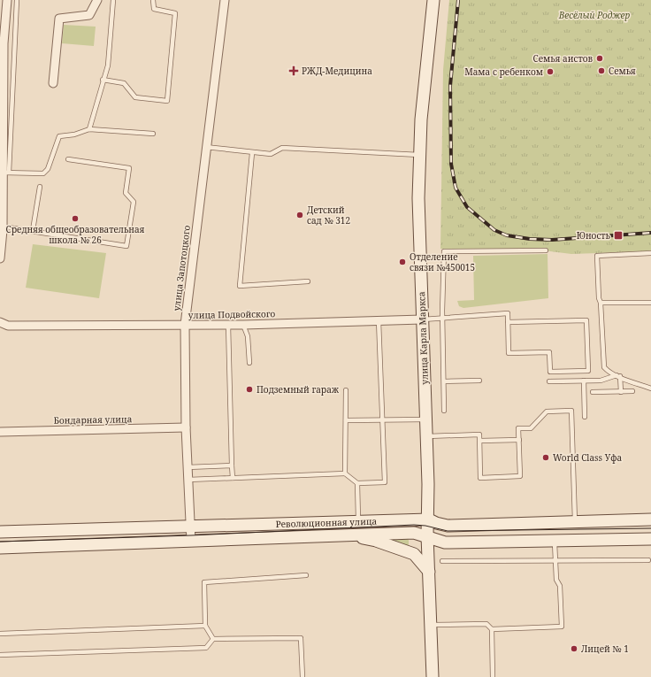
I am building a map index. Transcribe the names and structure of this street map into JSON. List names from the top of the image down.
{
  "streets": {
    "street": [
      "улица Запотоцкого",
      "улица Подвойского",
      "улица Карла Маркса",
      "Бондарная улица",
      "Революционная улица"
    ]
  },
  "crossings": [
    ["улица Запотоцкого", "улица Подвойского"],
    ["улица Запотоцкого", "Бондарная улица"],
    ["улица Запотоцкого", "Революционная улица"],
    ["улица Подвойского", "улица Карла Маркса"],
    ["улица Карла Маркса", "Революционная улица"]
  ],
  "parks": ["Весёлый Роджер"],
  "places": {
    "other": [
      "Семья аистов",
      "Семья",
      "Мама с ребенком",
      "Детский сад № 312",
      "Средняя общеобразовательная школа № 26",
      "Отделение связи №450015",
      "Подземный гараж",
      "World Class Уфа",
      "Лицей № 1"
    ],
    "health": ["РЖД-Медицина"],
    "transit": ["Юность"]
  }
}
